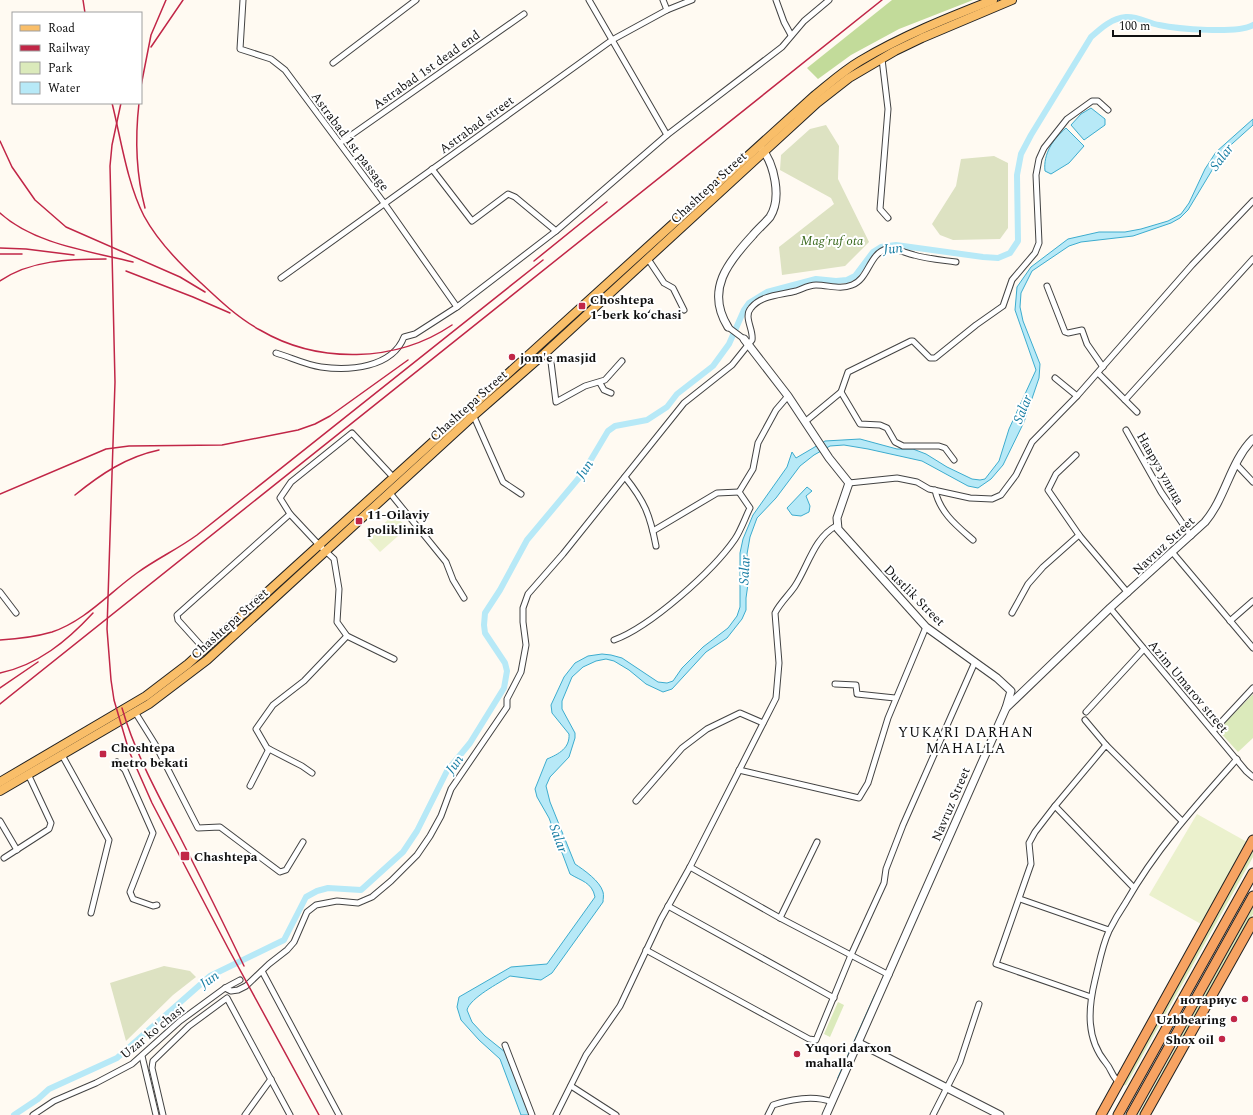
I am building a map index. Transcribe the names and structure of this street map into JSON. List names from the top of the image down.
{
  "streets": {
    "main road": ["Chashtepa Street"],
    "street": [
      "Astrabad 1st dead end",
      "Astrabad street",
      "Astrabad 1st passage",
      "Навруз улица",
      "Navruz Street",
      "Dustlik Street",
      "Azim Umarov street",
      "Uzar ko'chasi"
    ]
  },
  "crossings": [
    ["Astrabad 1st dead end", "Astrabad 1st passage"],
    ["Astrabad street", "Astrabad 1st passage"],
    ["Навруз улица", "Navruz Street"],
    ["Navruz Street", "Dustlik Street"],
    ["Navruz Street", "Azim Umarov street"]
  ],
  "districts": ["YUKARI DARHAN MAHALLA"],
  "water": ["Salar", "Jun"],
  "parks": ["Mag'ruf ota"],
  "places": {
    "transit": [
      "Choshtepa 1-berk koʻchasi",
      "11-Oilaviy poliklinika",
      "Choshtepa metro bekati",
      "Chashtepa"
    ],
    "other": [
      "jom'e masjid",
      "нотариус",
      "Uzbbearing",
      "Shox oil",
      "Yuqori darxon mahalla"
    ]
  },
  "legend": [
    "Road",
    "Railway",
    "Park",
    "Water"
  ],
  "scale_bar": "100 m"
}
